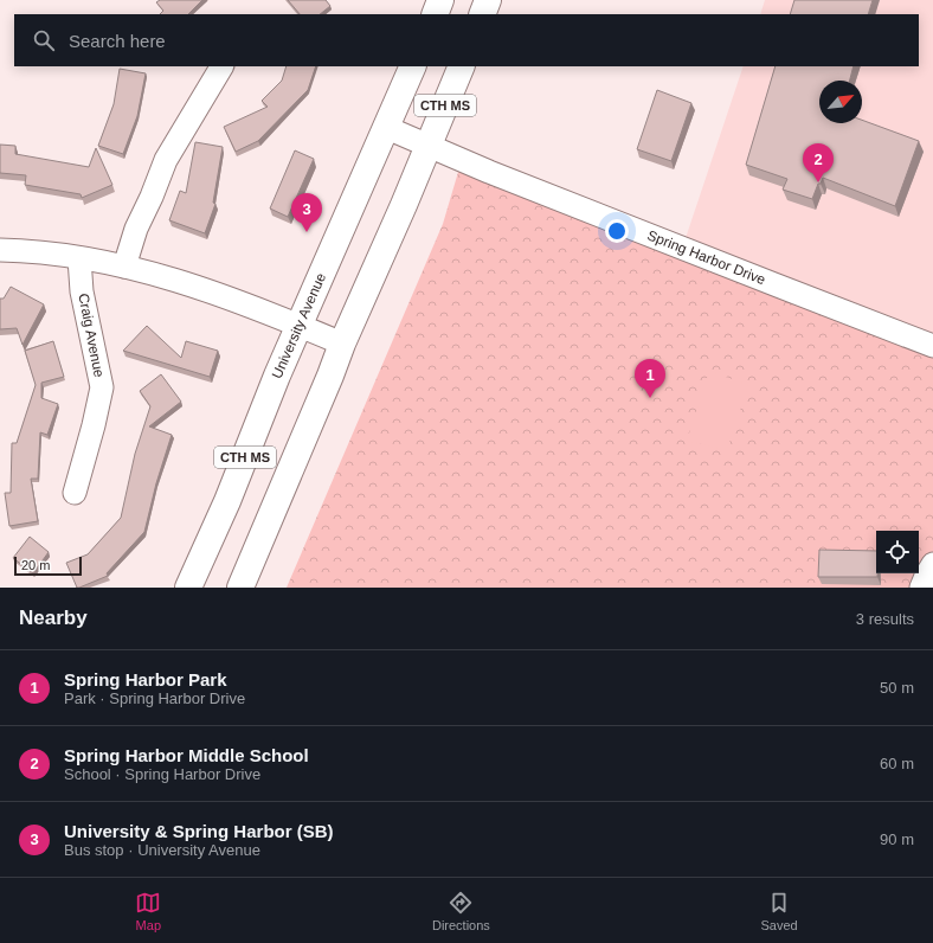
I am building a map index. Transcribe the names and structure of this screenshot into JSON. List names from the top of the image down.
{
  "streets": {
    "main road": ["CTH MS", "University Avenue"],
    "street": ["Spring Harbor Drive", "Craig Avenue"]
  },
  "crossings": [
    ["CTH MS", "Spring Harbor Drive"],
    ["Spring Harbor Drive", "University Avenue"]
  ],
  "scale_bar": "20 m",
  "north": "top right",
  "page": {
    "search": "Search here",
    "pins": ["2", "3", "1"],
    "scale": "20 m",
    "heading": ["Nearby", "3 results"],
    "list": [
      {
        "mark": "1",
        "name": "Spring Harbor Park",
        "note": "Park · Spring Harbor Drive",
        "value": "50 m"
      },
      {
        "mark": "2",
        "name": "Spring Harbor Middle School",
        "note": "School · Spring Harbor Drive",
        "value": "60 m"
      },
      {
        "mark": "3",
        "name": "University & Spring Harbor (SB)",
        "note": "Bus stop · University Avenue",
        "value": "90 m"
      }
    ],
    "nav": ["Map", "Directions", "Saved"]
  }
}
